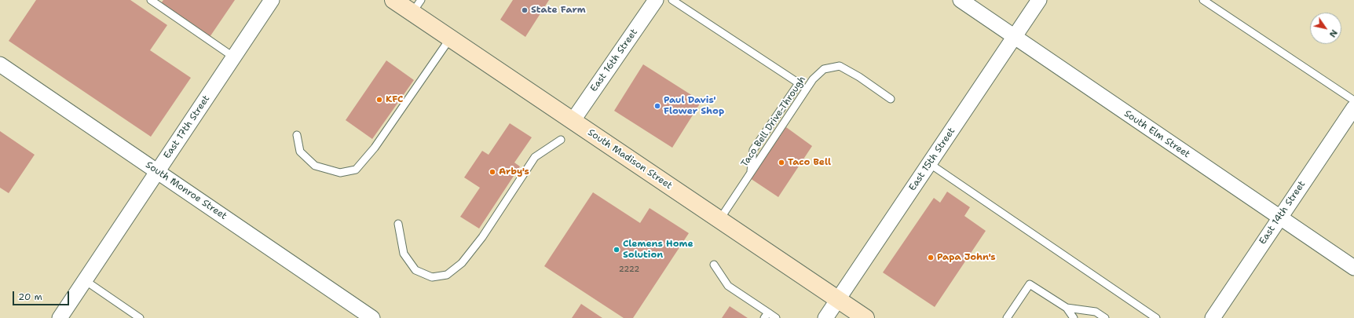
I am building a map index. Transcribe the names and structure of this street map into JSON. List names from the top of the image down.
{
  "streets": {
    "main road": ["South Madison Street"],
    "street": [
      "East 16th Street",
      "East 17th Street",
      "South Elm Street",
      "East 15th Street",
      "South Monroe Street",
      "East 14th Street"
    ],
    "lane": ["Taco Bell Drive-Through"]
  },
  "crossings": [
    ["East 16th Street", "South Madison Street"],
    ["Taco Bell Drive-Through", "South Madison Street"],
    ["East 17th Street", "South Monroe Street"],
    ["South Elm Street", "East 15th Street"],
    ["South Elm Street", "East 14th Street"],
    ["South Madison Street", "East 15th Street"]
  ],
  "places": [
    "State Farm",
    "KFC",
    "Paul Davis' Flower Shop",
    "Taco Bell",
    "Arby's",
    "Clemens Home Solution",
    "Papa John's"
  ],
  "house_numbers": ["2222"],
  "scale_bar": "20 m",
  "north": "bottom right"
}
